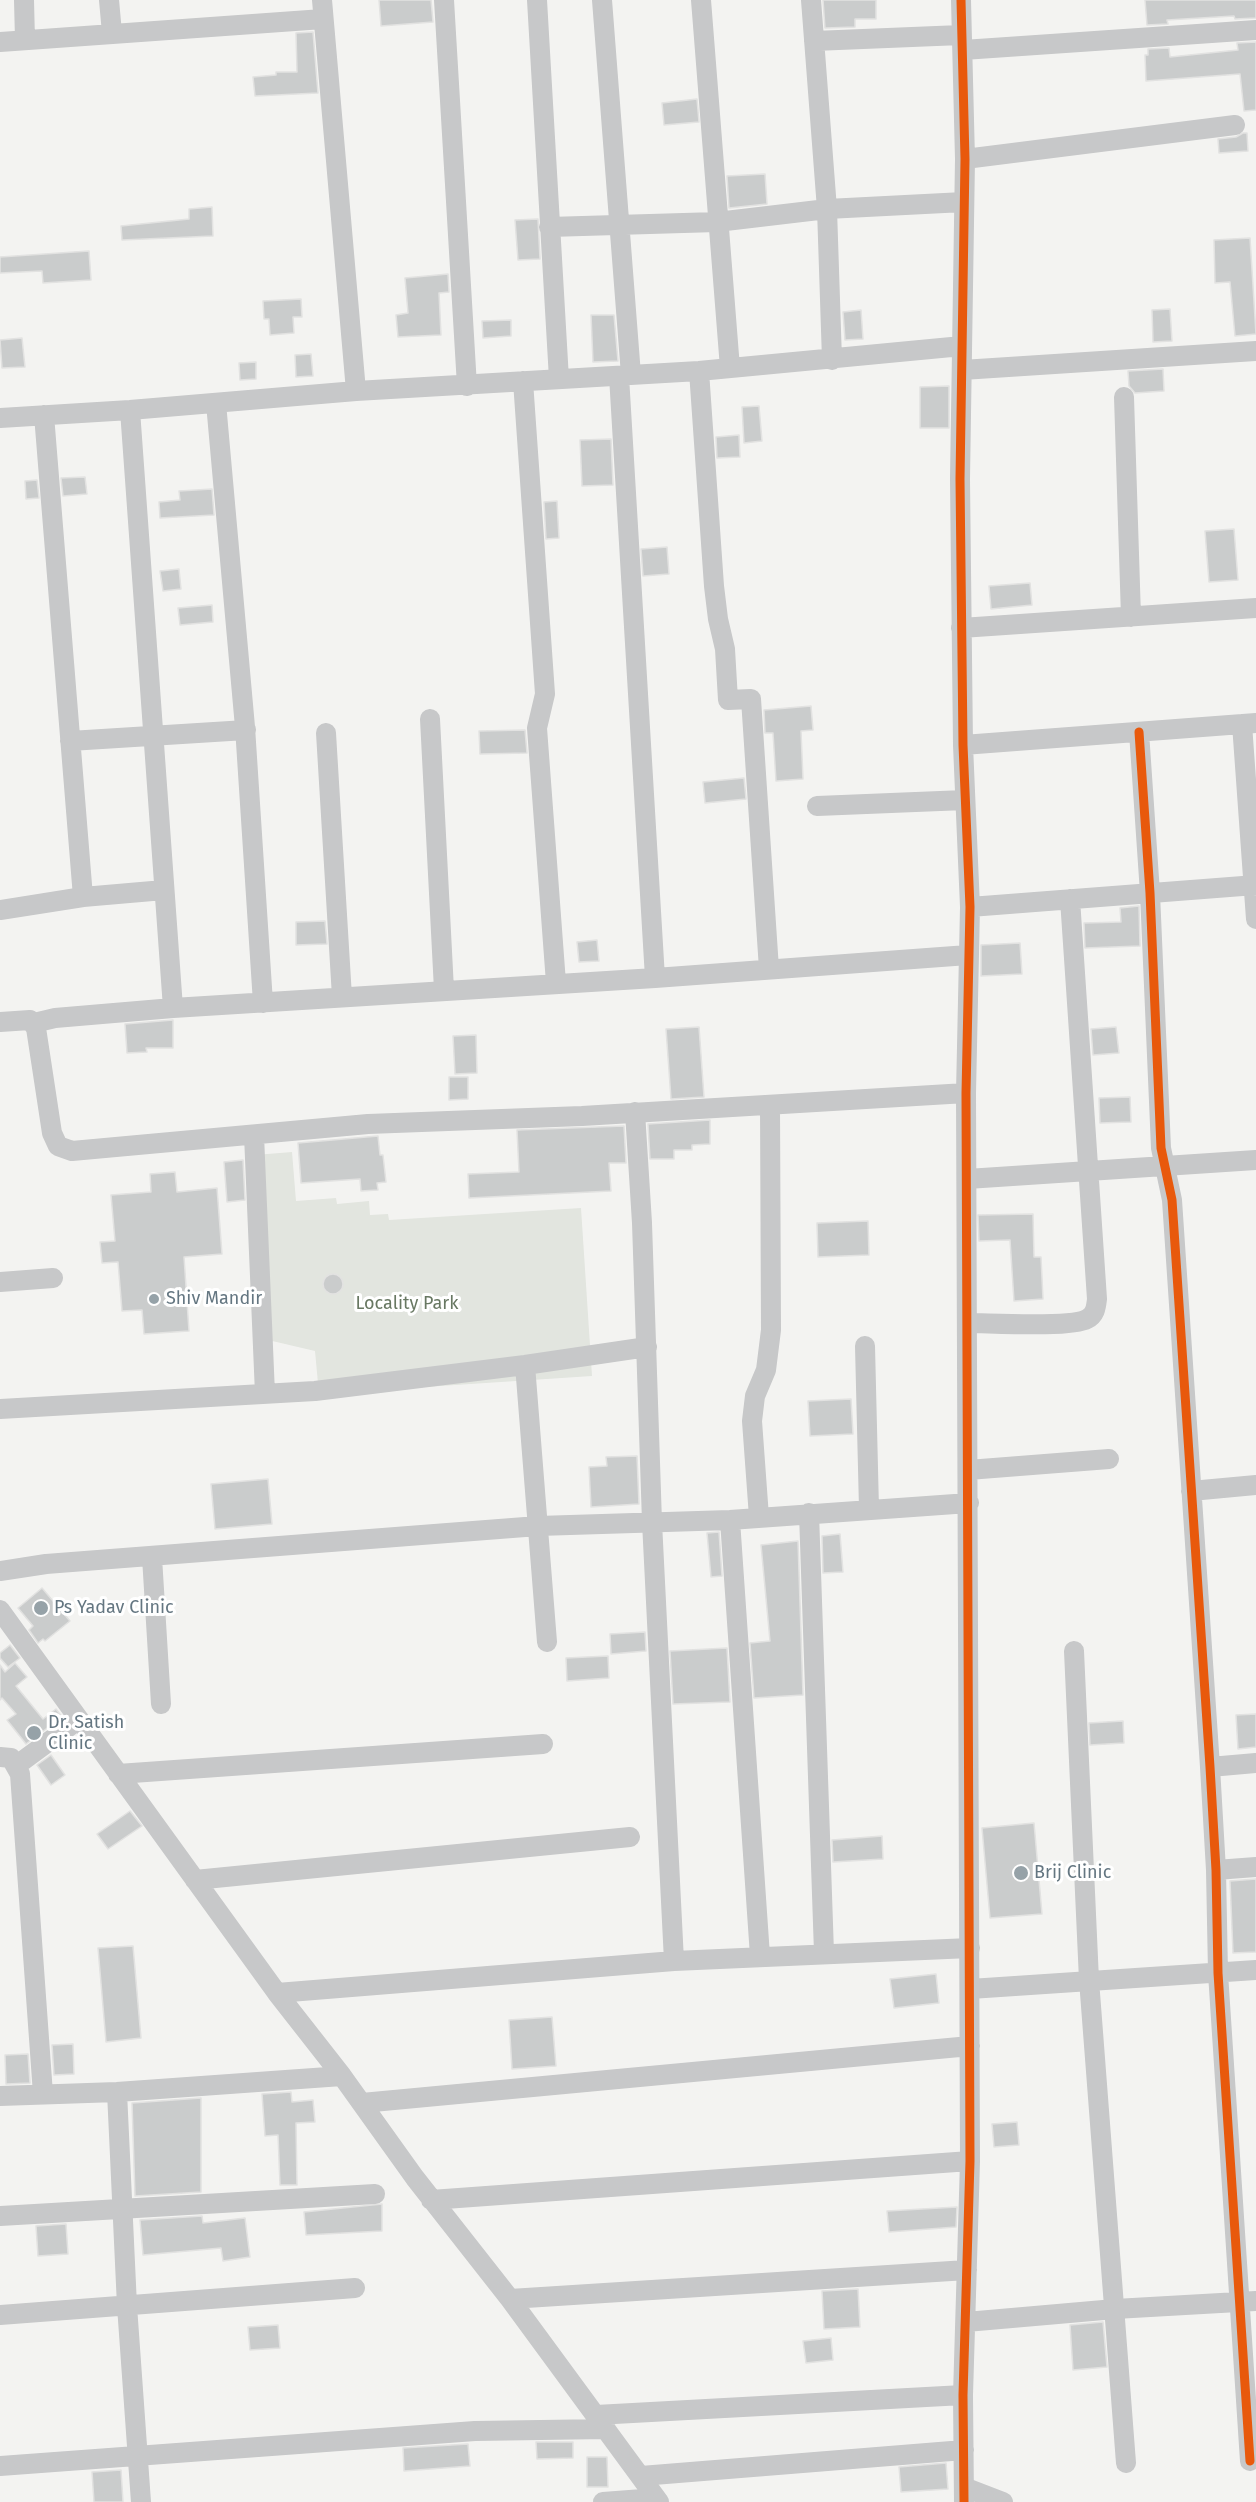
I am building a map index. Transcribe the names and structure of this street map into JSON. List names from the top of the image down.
{
  "parks": ["Locality Park"],
  "places": [
    "Shiv Mandir",
    "Ps Yadav Clinic",
    "Dr. Satish Clinic",
    "Brij Clinic"
  ]
}
